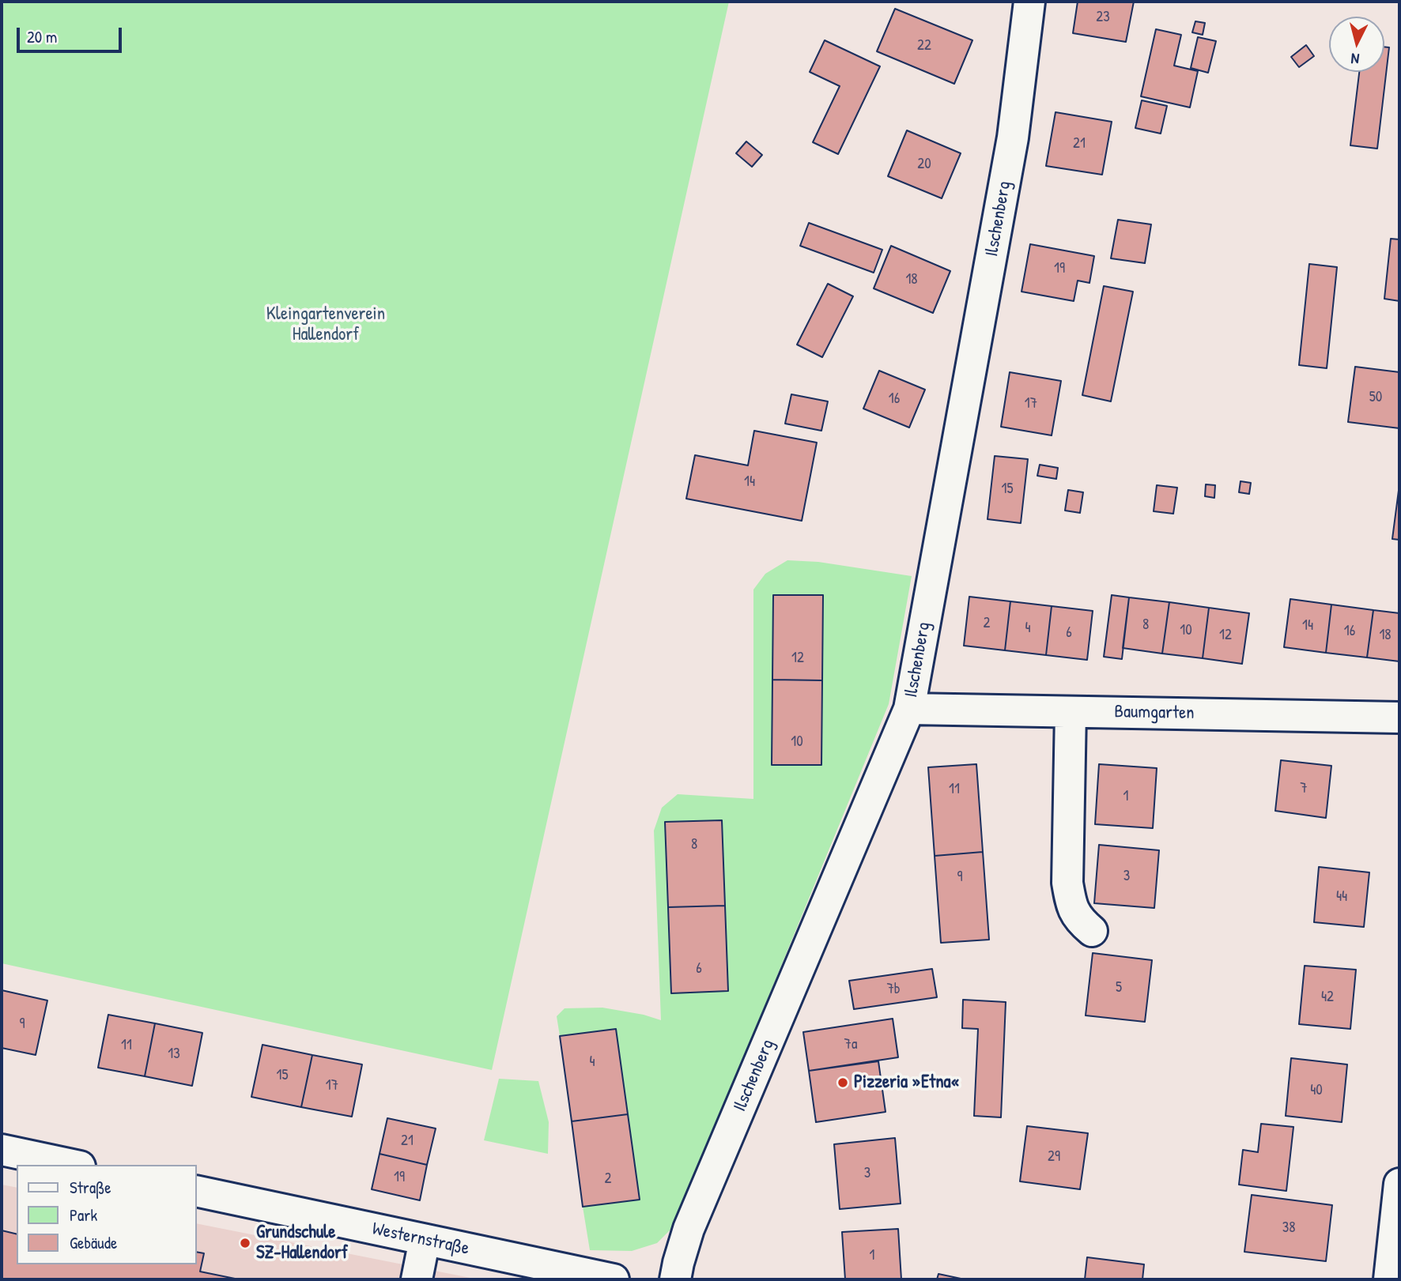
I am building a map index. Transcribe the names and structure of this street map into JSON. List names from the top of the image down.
{
  "streets": {
    "street": ["Ilschenberg", "Baumgarten", "Westernstraße"]
  },
  "crossings": [
    ["Ilschenberg", "Baumgarten"]
  ],
  "parks": ["Kleingartenverein Hallendorf"],
  "places": ["Pizzeria »Etna«", "Grundschule SZ-Hallendorf"],
  "house_numbers": [
    "23",
    "22",
    "21",
    "20",
    "19",
    "18",
    "50",
    "16",
    "17",
    "14",
    "15",
    "2",
    "8",
    "14",
    "4",
    "10",
    "16",
    "6",
    "12",
    "18",
    "12",
    "10",
    "7",
    "11",
    "1",
    "8",
    "3",
    "9",
    "44",
    "6",
    "5",
    "7b",
    "42",
    "9",
    "7a",
    "11",
    "13",
    "4",
    "15",
    "17",
    "40",
    "21",
    "29",
    "3",
    "19",
    "2",
    "38",
    "1"
  ],
  "legend": ["Straße", "Park", "Gebäude"],
  "scale_bar": "20 m",
  "north": "bottom"
}
